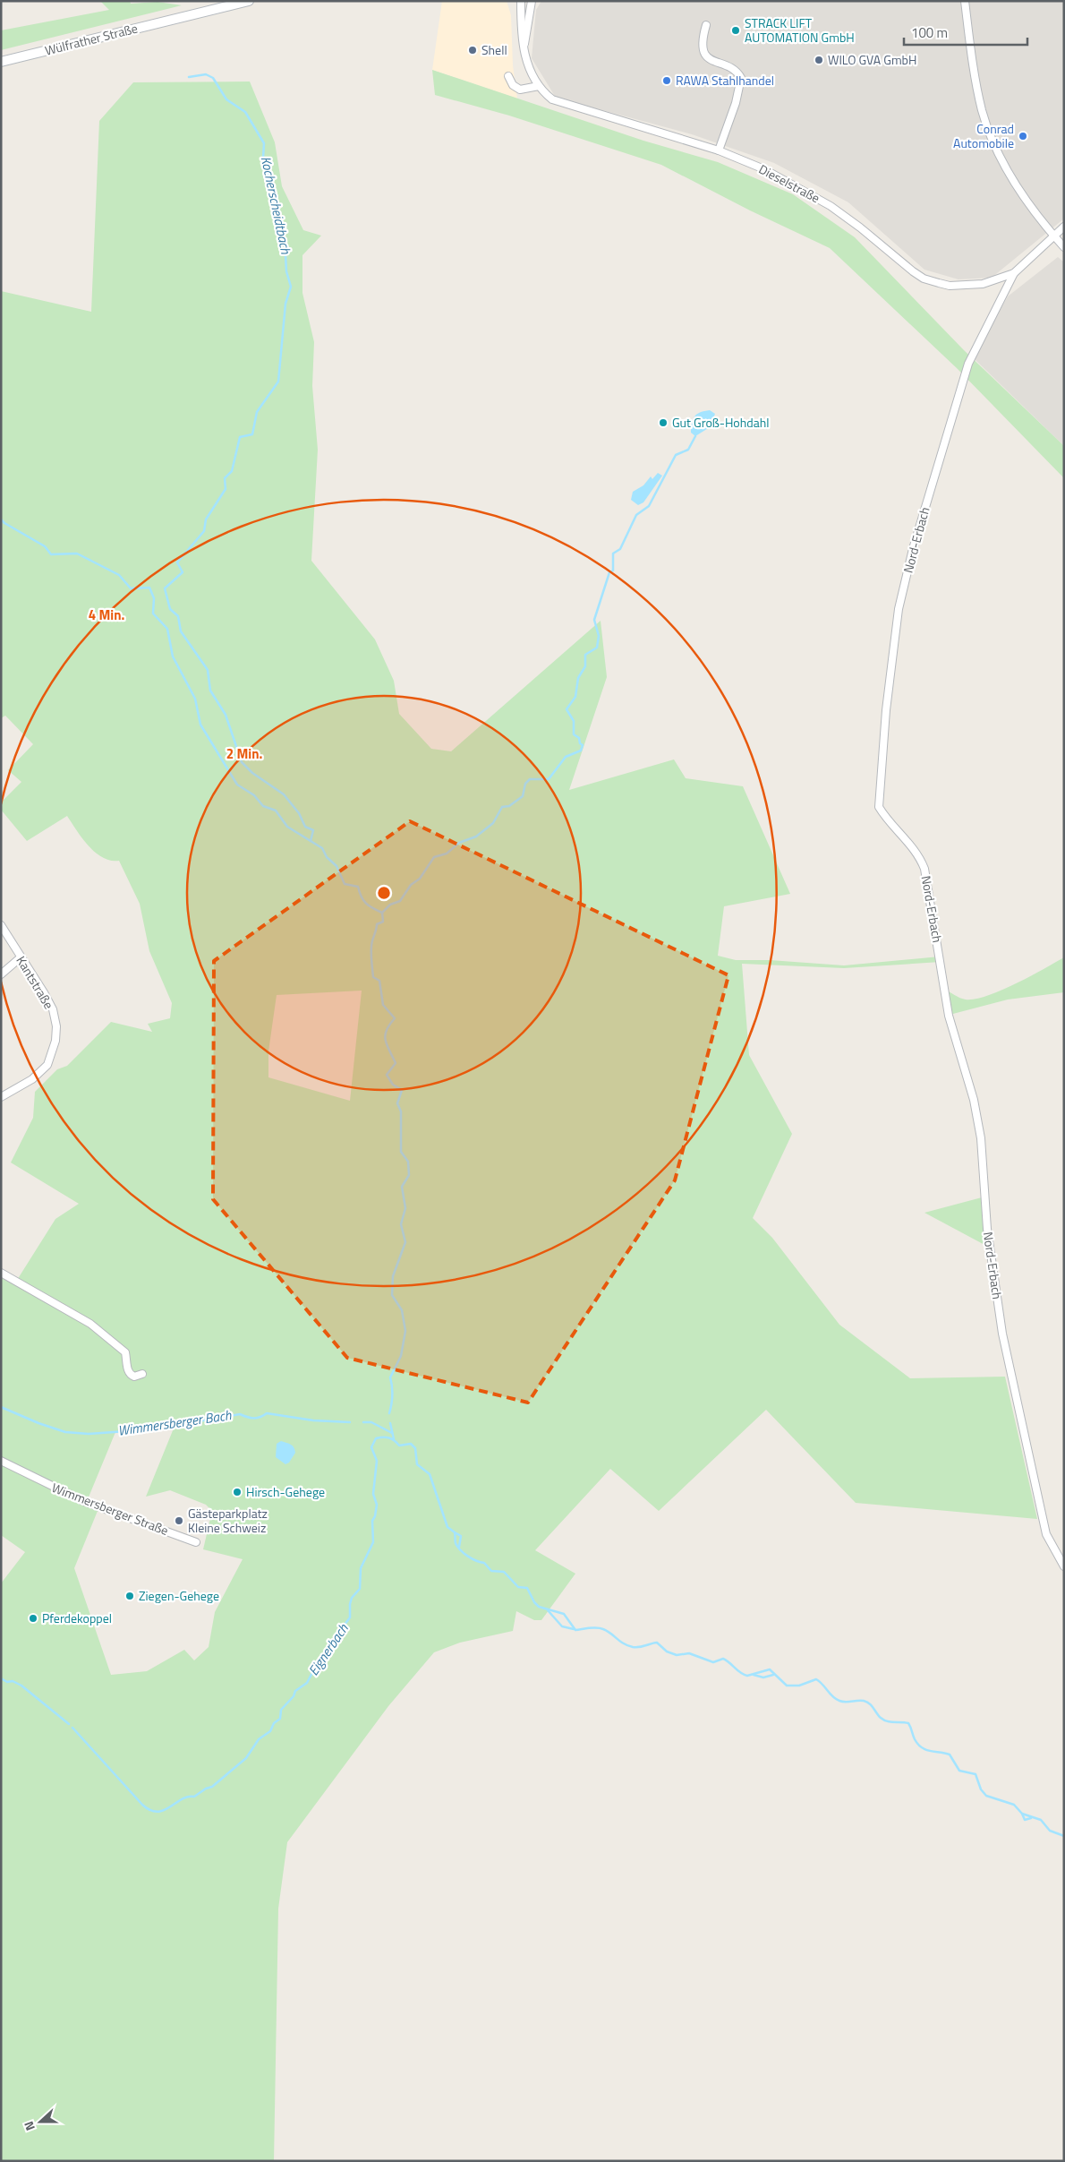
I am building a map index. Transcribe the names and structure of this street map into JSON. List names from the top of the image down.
{
  "streets": {
    "main road": ["Wülfrather Straße"],
    "street": [
      "Dieselstraße",
      "Nord-Erbach",
      "Kantstraße",
      "Wimmersberger Straße"
    ]
  },
  "crossings": [
    ["Dieselstraße", "Nord-Erbach"]
  ],
  "water": ["Kocherscheidtbach", "Wimmersberger Bach", "Eignerbach"],
  "places": [
    "STRACK LIFT AUTOMATION GmbH",
    "Shell",
    "WILO GVA GmbH",
    "RAWA Stahlhandel",
    "Conrad Automobile",
    "Gut Groß-Hohdahl",
    "Hirsch-Gehege",
    "Gästeparkplatz Kleine Schweiz",
    "Ziegen-Gehege",
    "Pferdekoppel"
  ],
  "scale_bar": "100 m",
  "north": "left",
  "rings": ["4 Min.", "2 Min."]
}
